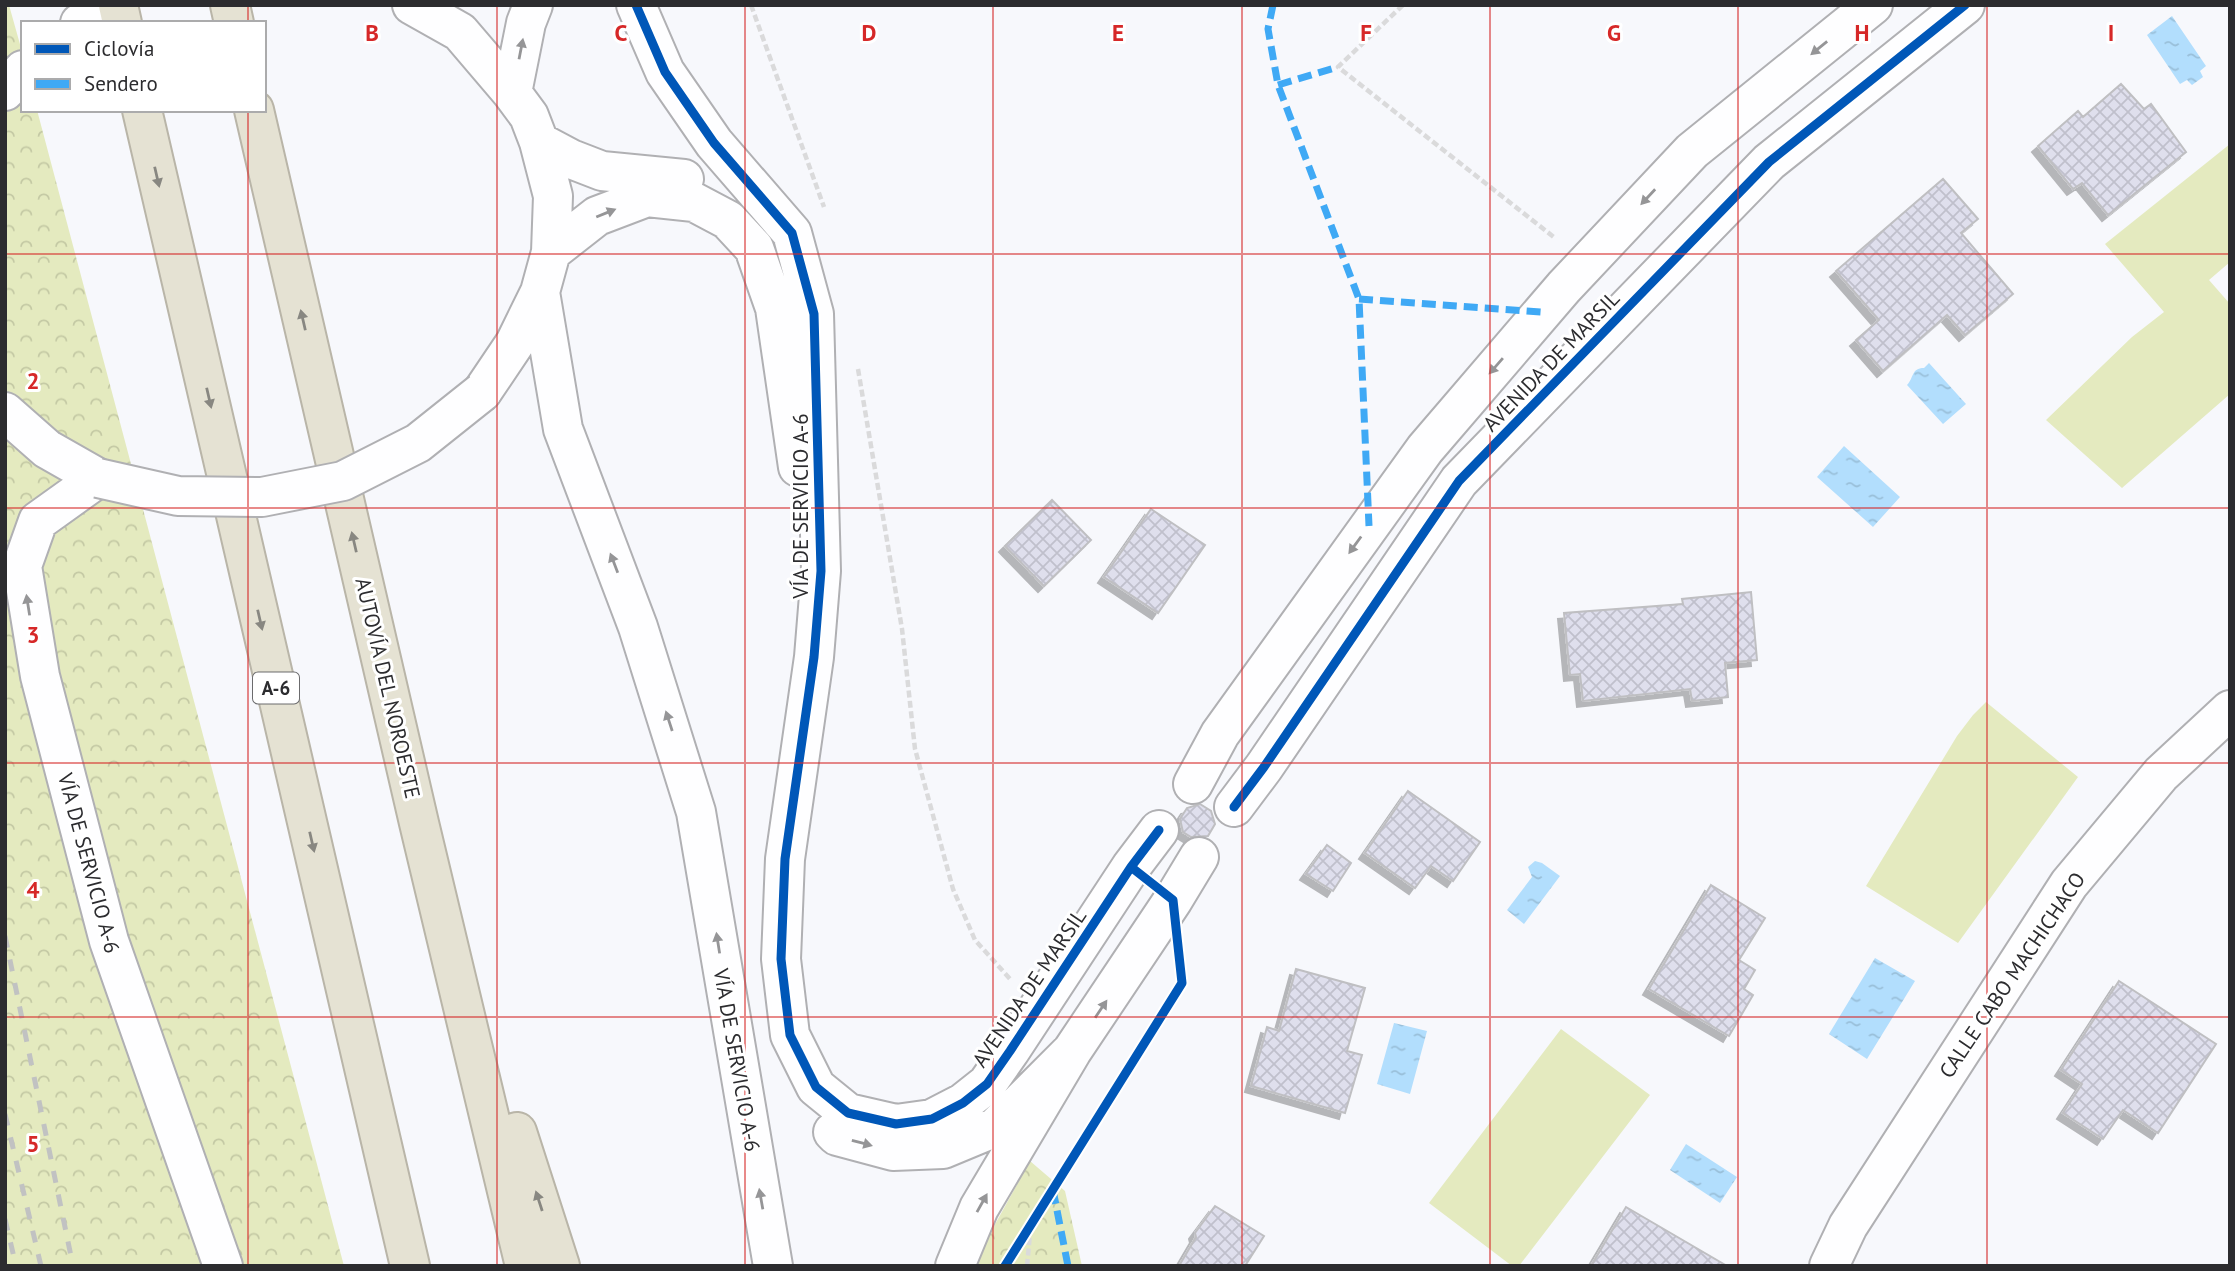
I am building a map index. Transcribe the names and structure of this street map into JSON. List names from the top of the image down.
{
  "streets": {
    "highway": ["A-6", "AUTOVÍA DEL NOROESTE"],
    "street": ["AVENIDA DE MARSIL", "VÍA DE SERVICIO A-6", "CALLE CABO MACHICHACO"]
  },
  "crossings": [
    ["AVENIDA DE MARSIL", "VÍA DE SERVICIO A-6"]
  ],
  "legend": ["Ciclovía", "Sendero"],
  "grid": {
    "columns": [
      "B",
      "C",
      "D",
      "E",
      "F",
      "G",
      "H",
      "I"
    ],
    "rows": [
      "2",
      "3",
      "4",
      "5"
    ]
  }
}
